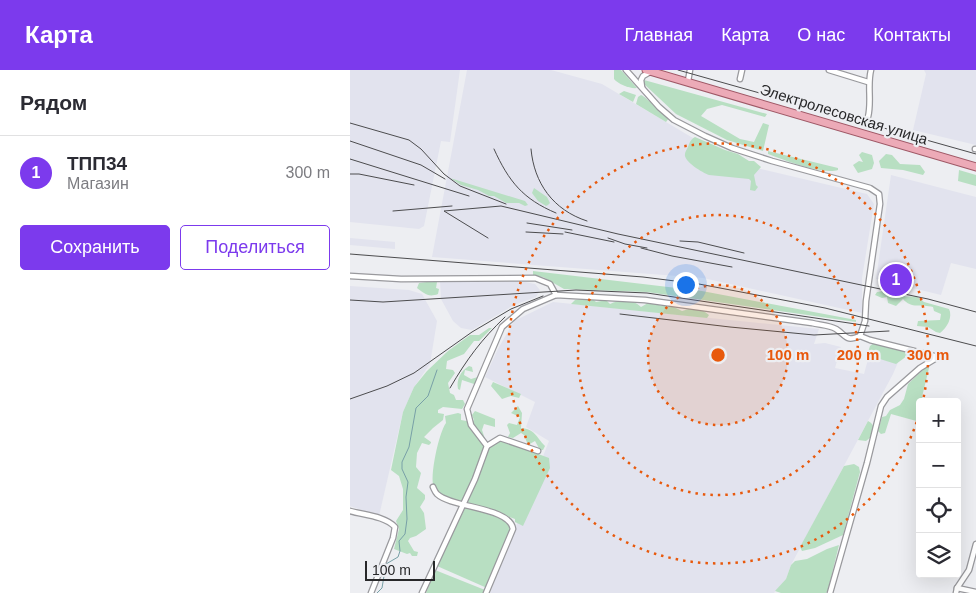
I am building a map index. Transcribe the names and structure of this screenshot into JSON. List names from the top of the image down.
{
  "streets": {
    "main road": ["Электролесовская улица"]
  },
  "scale_bar": "100 m",
  "page": {
    "header": "Карта",
    "nav": [
      "Главная",
      "Карта",
      "О нас",
      "Контакты"
    ],
    "heading": "Рядом",
    "list": [
      {
        "mark": "1",
        "name": "ТПП34",
        "note": "Магазин",
        "value": "300 m"
      }
    ],
    "buttons": ["Сохранить", "Поделиться"],
    "pins": "1",
    "map_buttons": ["+", "−"],
    "scale": "100 m"
  },
  "rings": ["100 m", "200 m", "300 m"]
}
